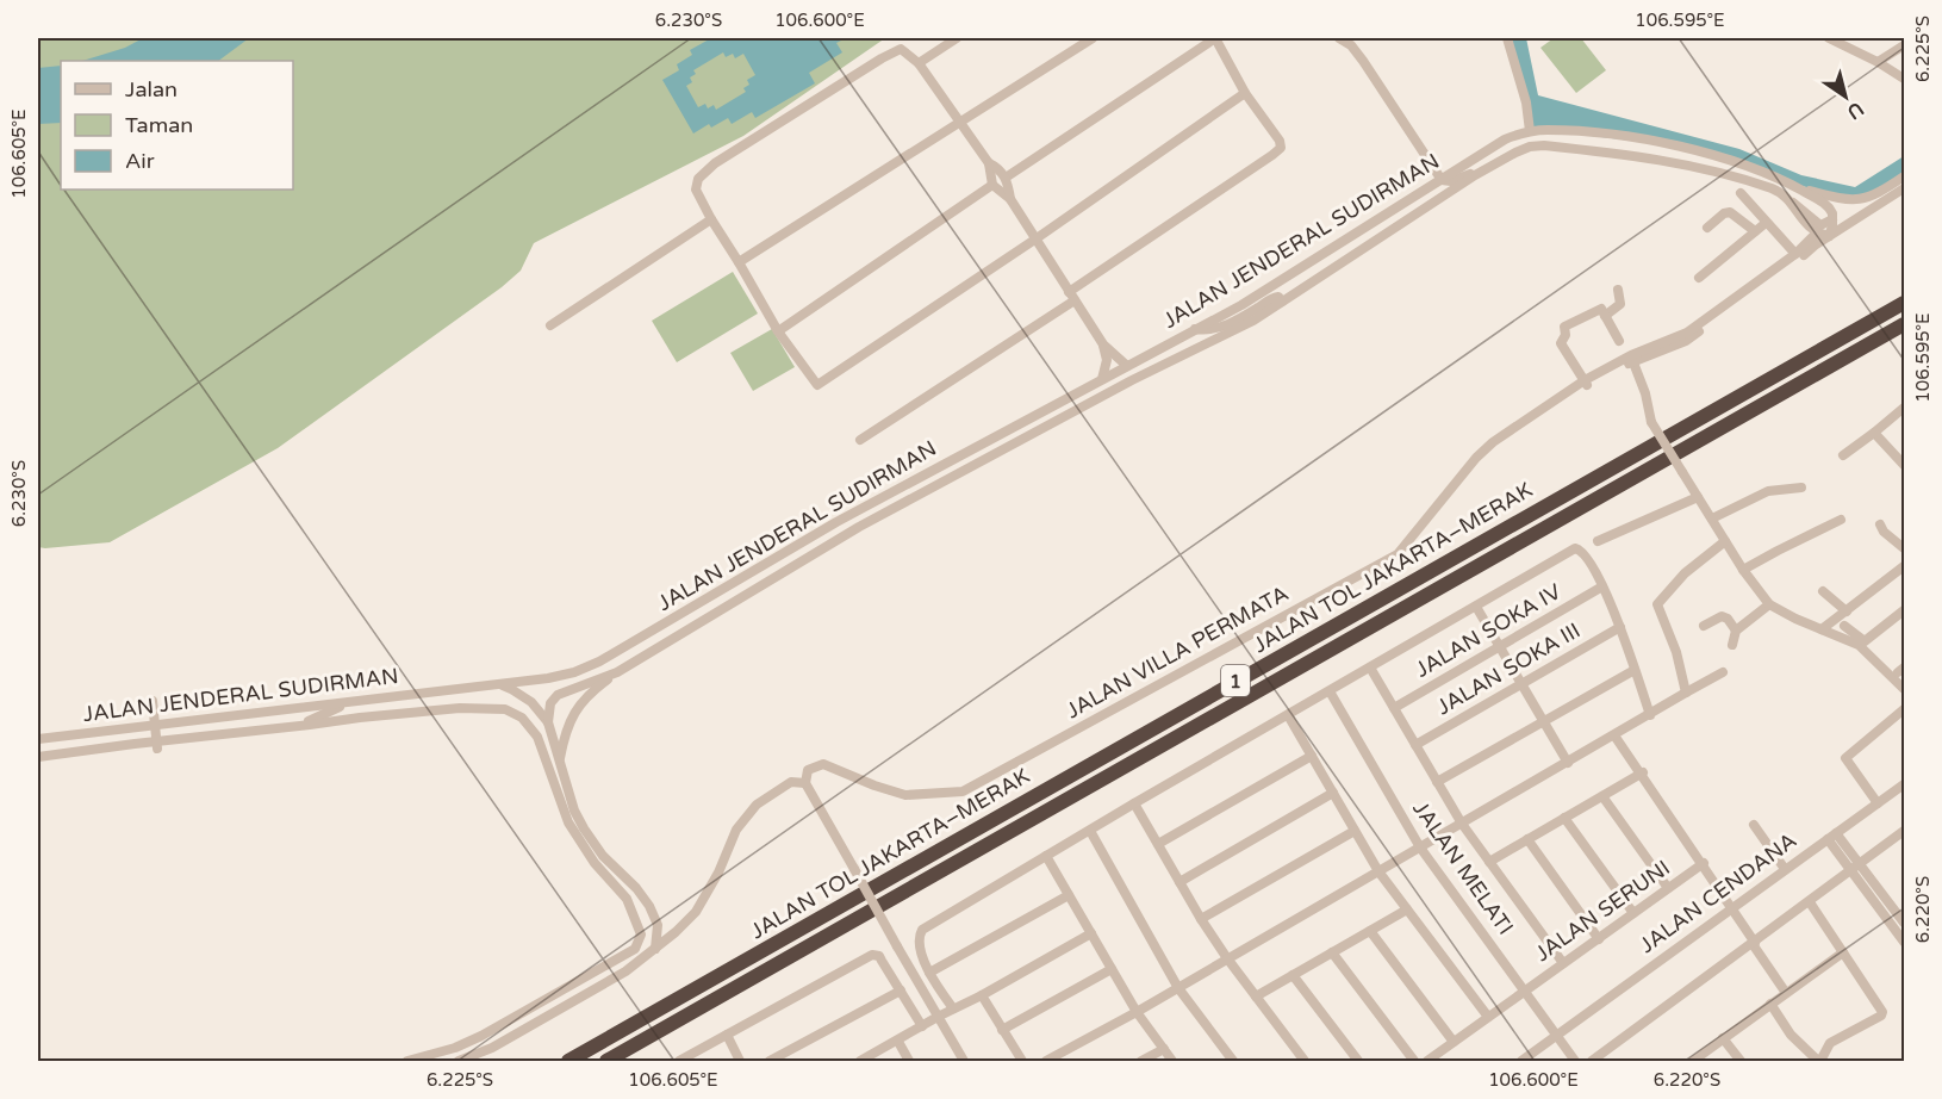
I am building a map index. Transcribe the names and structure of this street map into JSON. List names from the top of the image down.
{
  "streets": {
    "highway": ["JALAN TOL JAKARTA–MERAK", "1"],
    "street": [
      "JALAN JENDERAL SUDIRMAN",
      "JALAN SOKA IV",
      "JALAN VILLA PERMATA",
      "JALAN SOKA III",
      "JALAN MELATI",
      "JALAN CENDANA",
      "JALAN SERUNI"
    ]
  },
  "crossings": [
    ["JALAN JENDERAL SUDIRMAN", "JALAN VILLA PERMATA"],
    ["JALAN MELATI", "JALAN CENDANA"],
    ["JALAN MELATI", "JALAN SERUNI"]
  ],
  "legend": ["Jalan", "Taman", "Air"],
  "north": "bottom right",
  "coordinates": [
    "6.230°S",
    "106.600°E",
    "106.595°E",
    "6.225°S",
    "106.605°E",
    "6.220°S"
  ]
}
